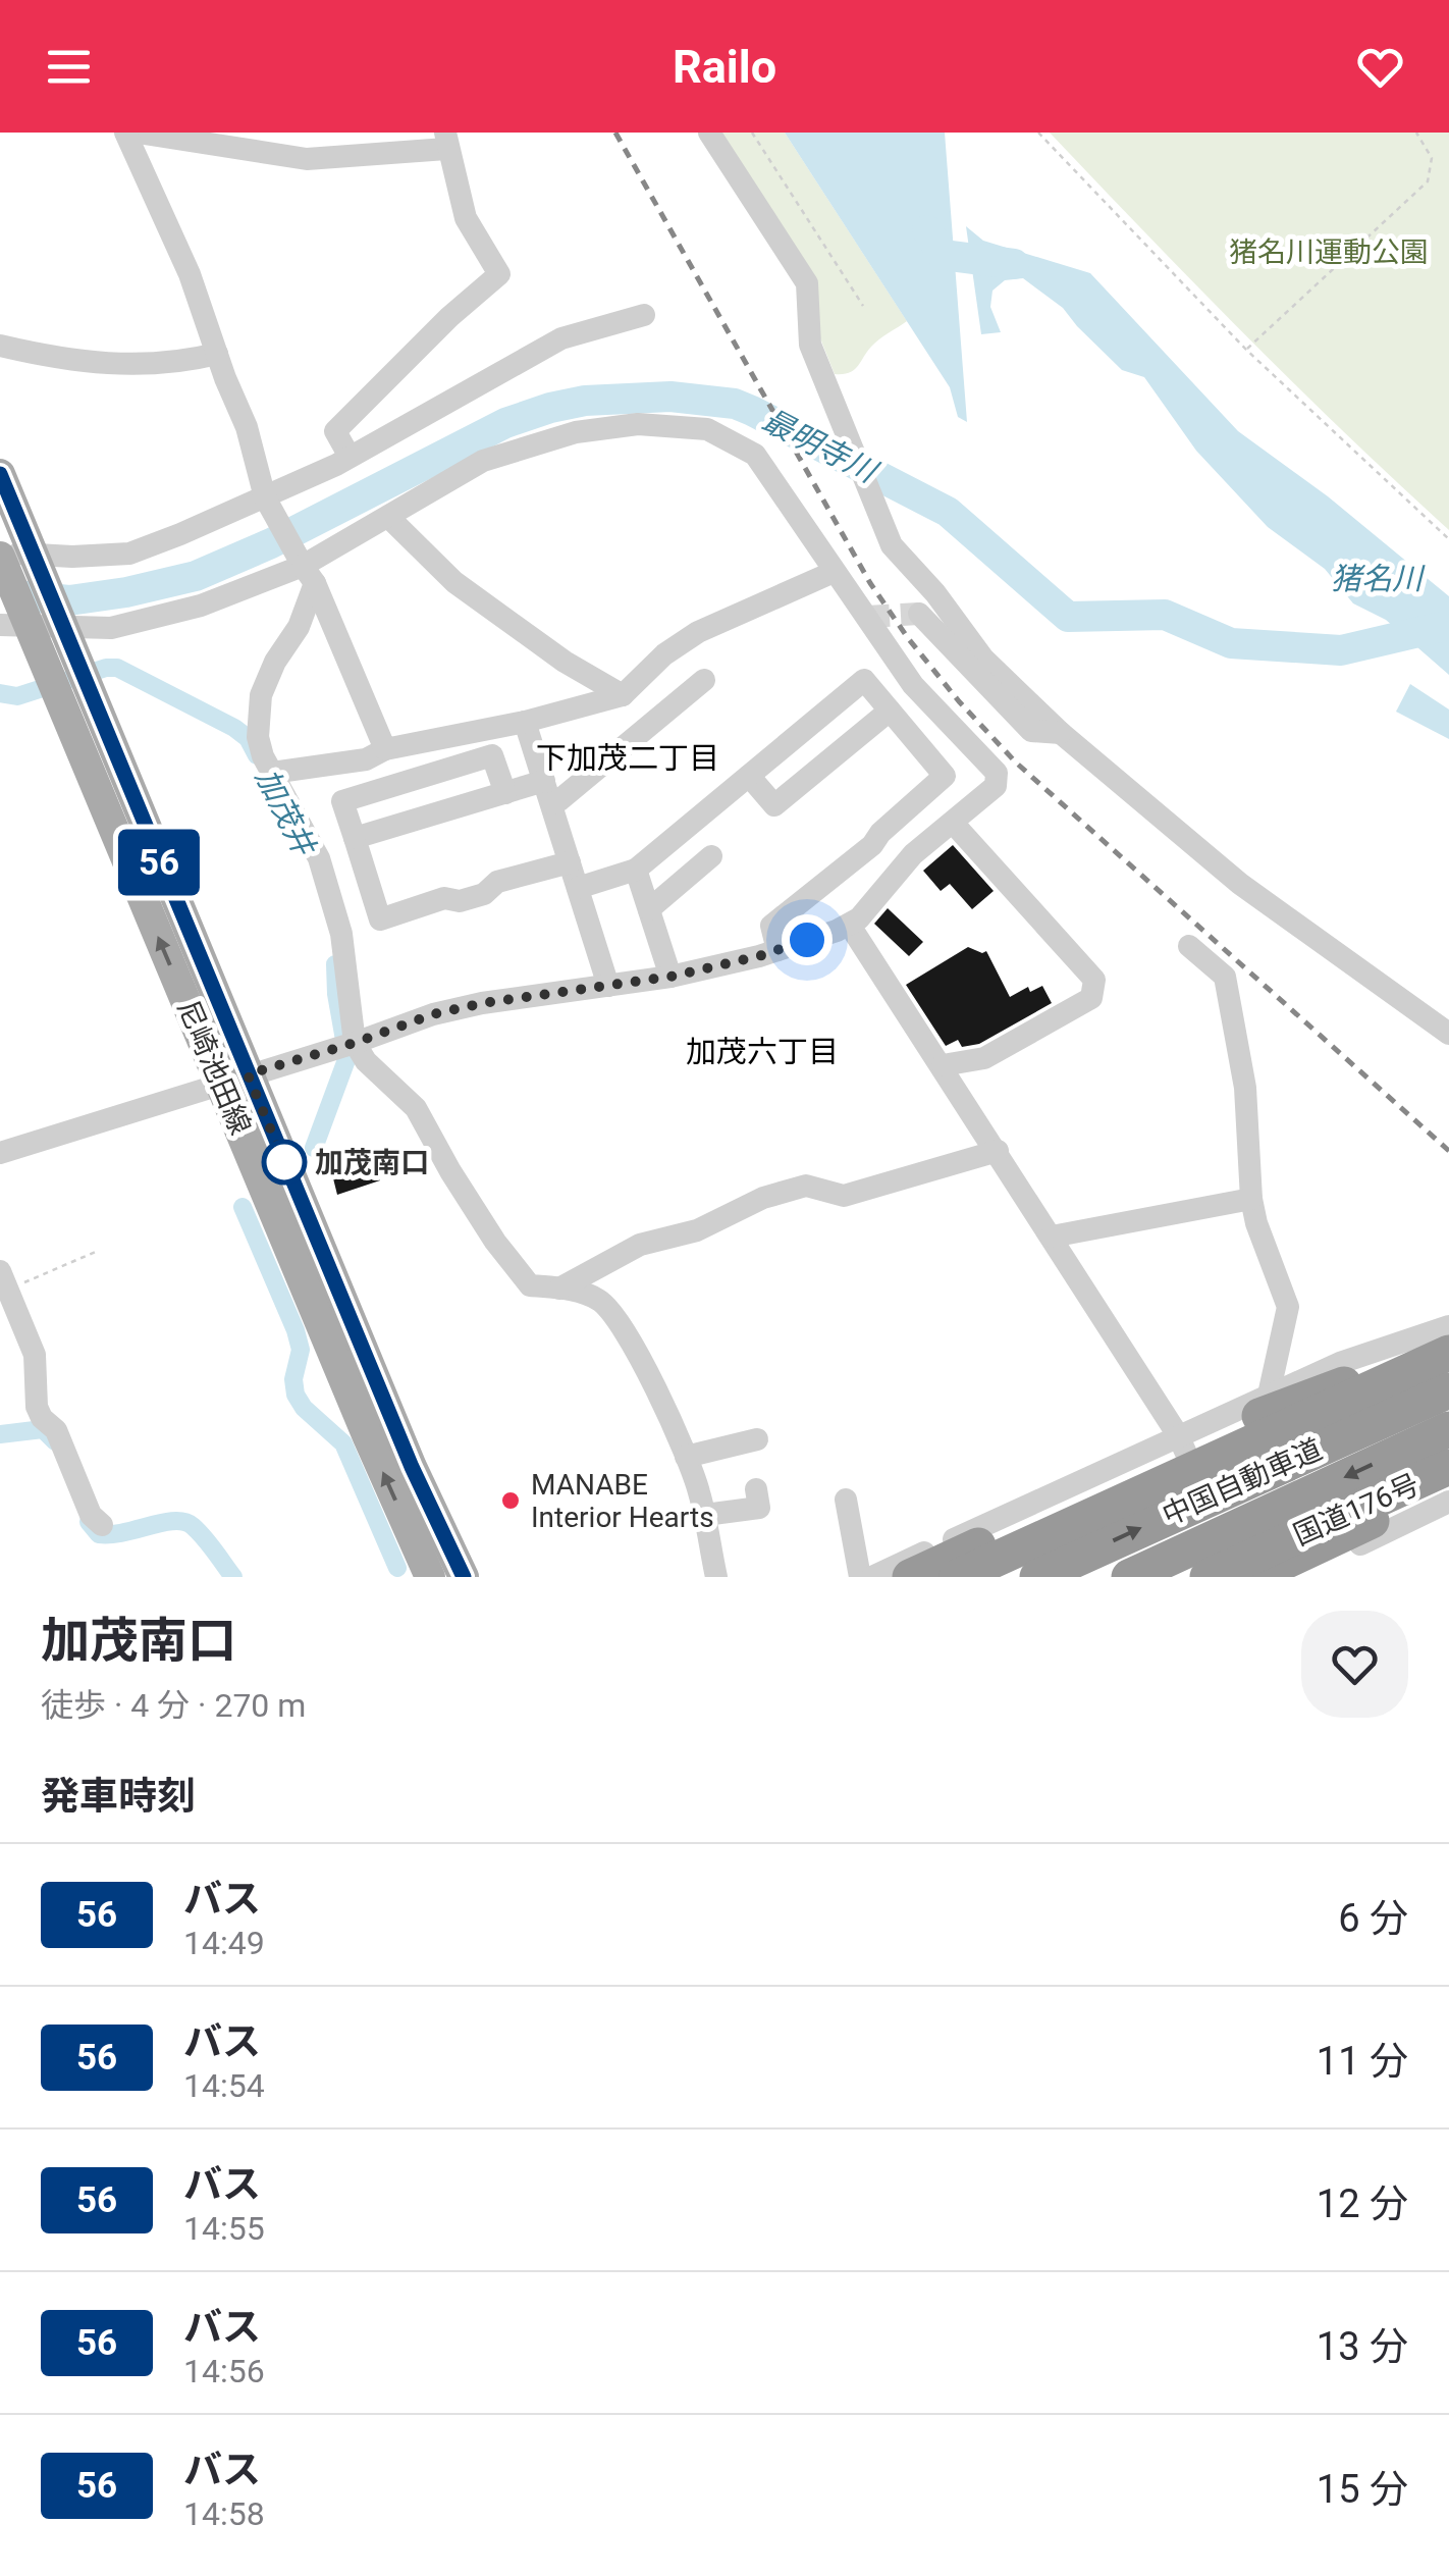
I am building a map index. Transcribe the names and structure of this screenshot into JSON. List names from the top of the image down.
{
  "streets": {
    "highway": ["中国自動車道", "国道176号"],
    "main road": ["尼崎池田線"]
  },
  "districts": ["下加茂二丁目", "加茂六丁目"],
  "water": ["最明寺川", "猪名川", "加茂井"],
  "parks": ["猪名川運動公園"],
  "places": ["加茂南口", "MANABE Interior Hearts"],
  "lines": ["bus line 56"],
  "page": {
    "header": "Railo",
    "on_map": "56",
    "heading": [
      ["加茂南口", "徒歩 · 4 分 · 270 m"],
      "発車時刻"
    ],
    "list": [
      {
        "mark": "56",
        "name": "バス",
        "note": "14:49",
        "value": "6 分"
      },
      {
        "mark": "56",
        "name": "バス",
        "note": "14:54",
        "value": "11 分"
      },
      {
        "mark": "56",
        "name": "バス",
        "note": "14:55",
        "value": "12 分"
      },
      {
        "mark": "56",
        "name": "バス",
        "note": "14:56",
        "value": "13 分"
      },
      {
        "mark": "56",
        "name": "バス",
        "note": "14:58",
        "value": "15 分"
      }
    ]
  }
}
